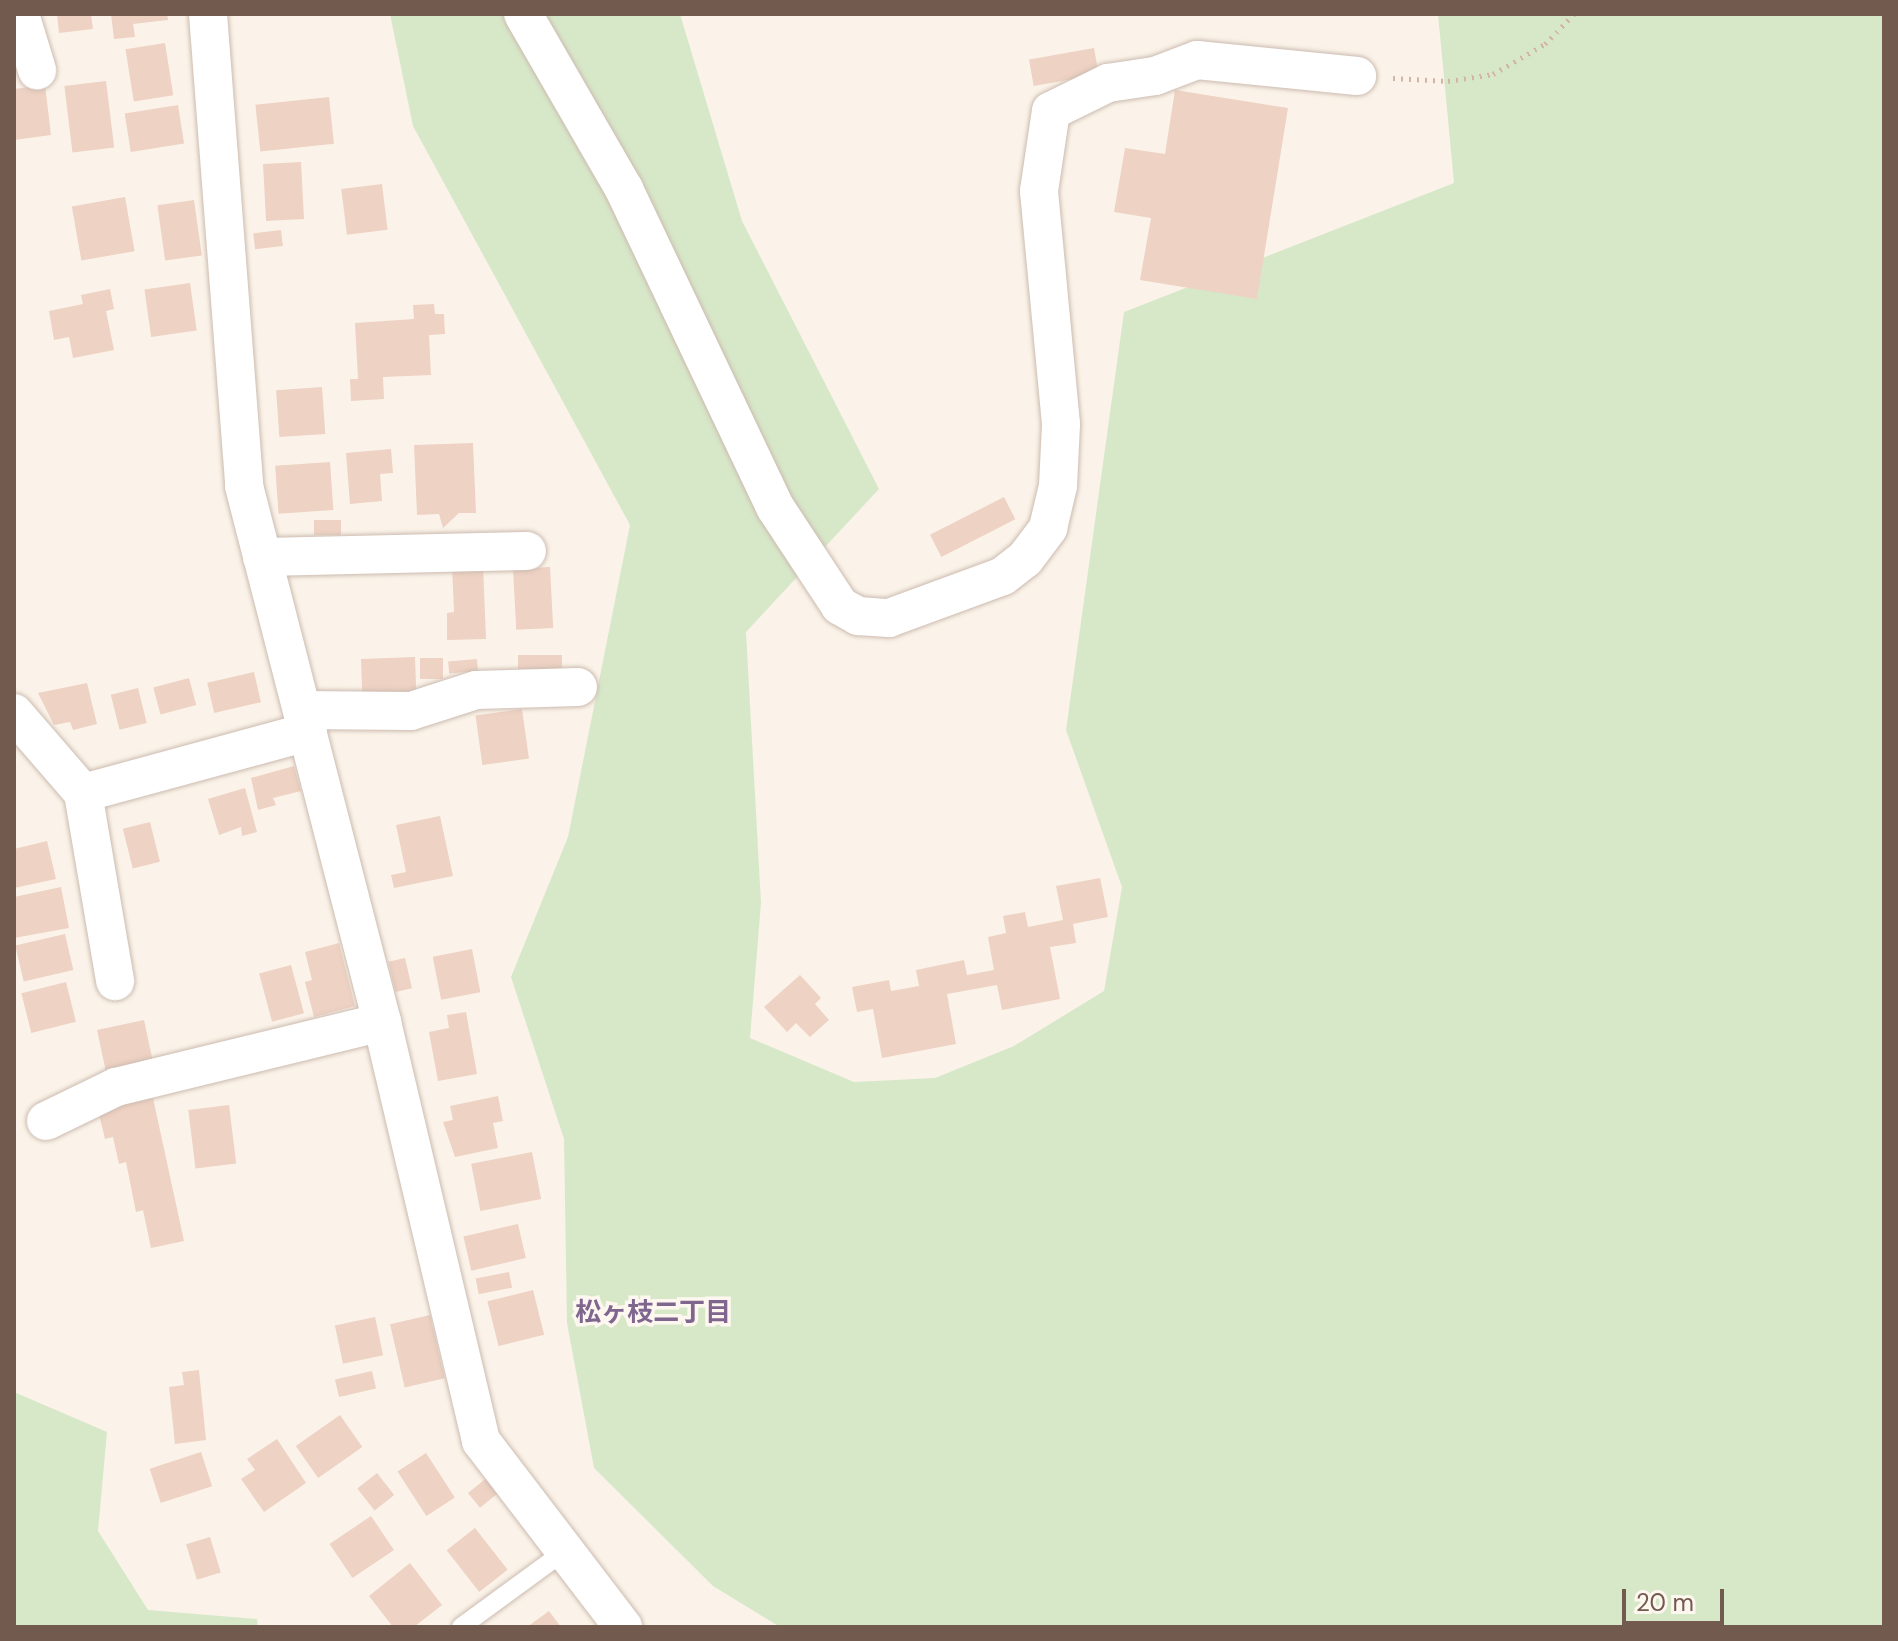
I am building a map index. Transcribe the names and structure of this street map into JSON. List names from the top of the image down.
{
  "districts": ["松ヶ枝二丁目"],
  "scale_bar": "20 m"
}
